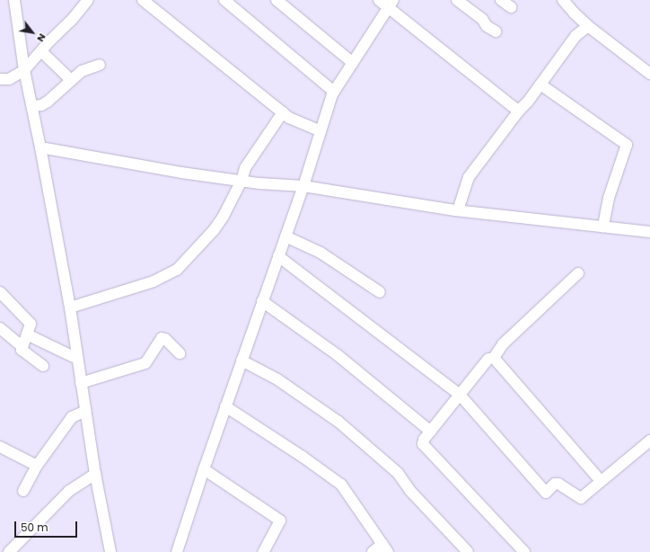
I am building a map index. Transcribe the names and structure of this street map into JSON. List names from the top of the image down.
{
  "scale_bar": "50 m",
  "north": "bottom right"
}
